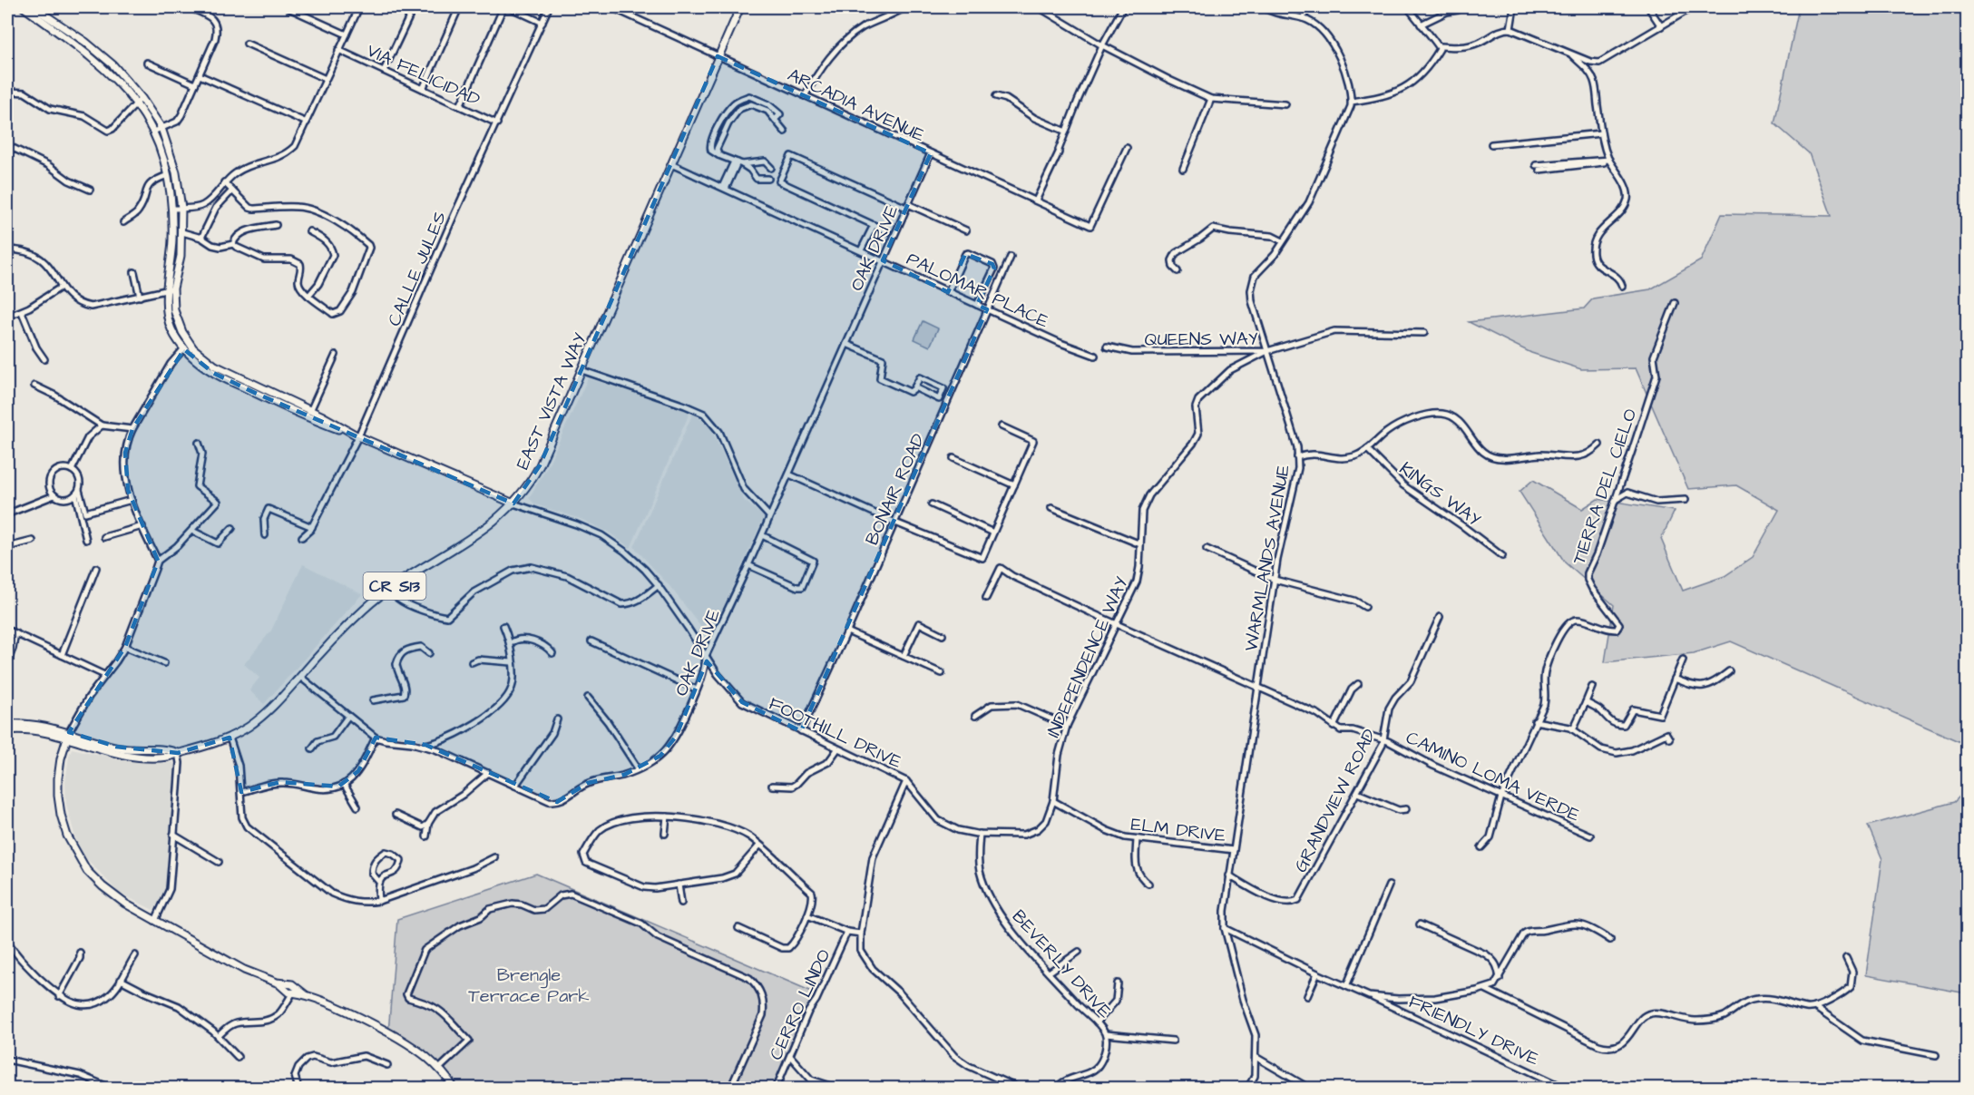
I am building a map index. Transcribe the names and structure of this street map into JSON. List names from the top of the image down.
{
  "streets": {
    "main road": ["EAST VISTA WAY", "CR S13"],
    "street": [
      "VIA FELICIDAD",
      "ARCADIA AVENUE",
      "OAK DRIVE",
      "CALLE JULES",
      "PALOMAR PLACE",
      "QUEENS WAY",
      "TIERRA DEL CIELO",
      "BONAIR ROAD",
      "KINGS WAY",
      "WARMLANDS AVENUE",
      "INDEPENDENCE WAY",
      "FOOTHILL DRIVE",
      "CAMINO LOMA VERDE",
      "GRANDVIEW ROAD",
      "ELM DRIVE",
      "BEVERLY DRIVE",
      "CERRO LINDO",
      "FRIENDLY DRIVE"
    ]
  },
  "crossings": [
    ["VIA FELICIDAD", "CALLE JULES"],
    ["ARCADIA AVENUE", "OAK DRIVE"],
    ["ARCADIA AVENUE", "EAST VISTA WAY"],
    ["OAK DRIVE", "PALOMAR PLACE"],
    ["OAK DRIVE", "EAST VISTA WAY"],
    ["OAK DRIVE", "FOOTHILL DRIVE"],
    ["PALOMAR PLACE", "EAST VISTA WAY"],
    ["PALOMAR PLACE", "BONAIR ROAD"],
    ["QUEENS WAY", "WARMLANDS AVENUE"],
    ["QUEENS WAY", "INDEPENDENCE WAY"],
    ["EAST VISTA WAY", "FOOTHILL DRIVE"],
    ["TIERRA DEL CIELO", "CAMINO LOMA VERDE"],
    ["BONAIR ROAD", "FOOTHILL DRIVE"],
    ["WARMLANDS AVENUE", "INDEPENDENCE WAY"],
    ["WARMLANDS AVENUE", "GRANDVIEW ROAD"],
    ["WARMLANDS AVENUE", "ELM DRIVE"],
    ["WARMLANDS AVENUE", "FRIENDLY DRIVE"],
    ["INDEPENDENCE WAY", "ELM DRIVE"],
    ["CAMINO LOMA VERDE", "GRANDVIEW ROAD"]
  ],
  "parks": ["Brengle Terrace Park"]
}
